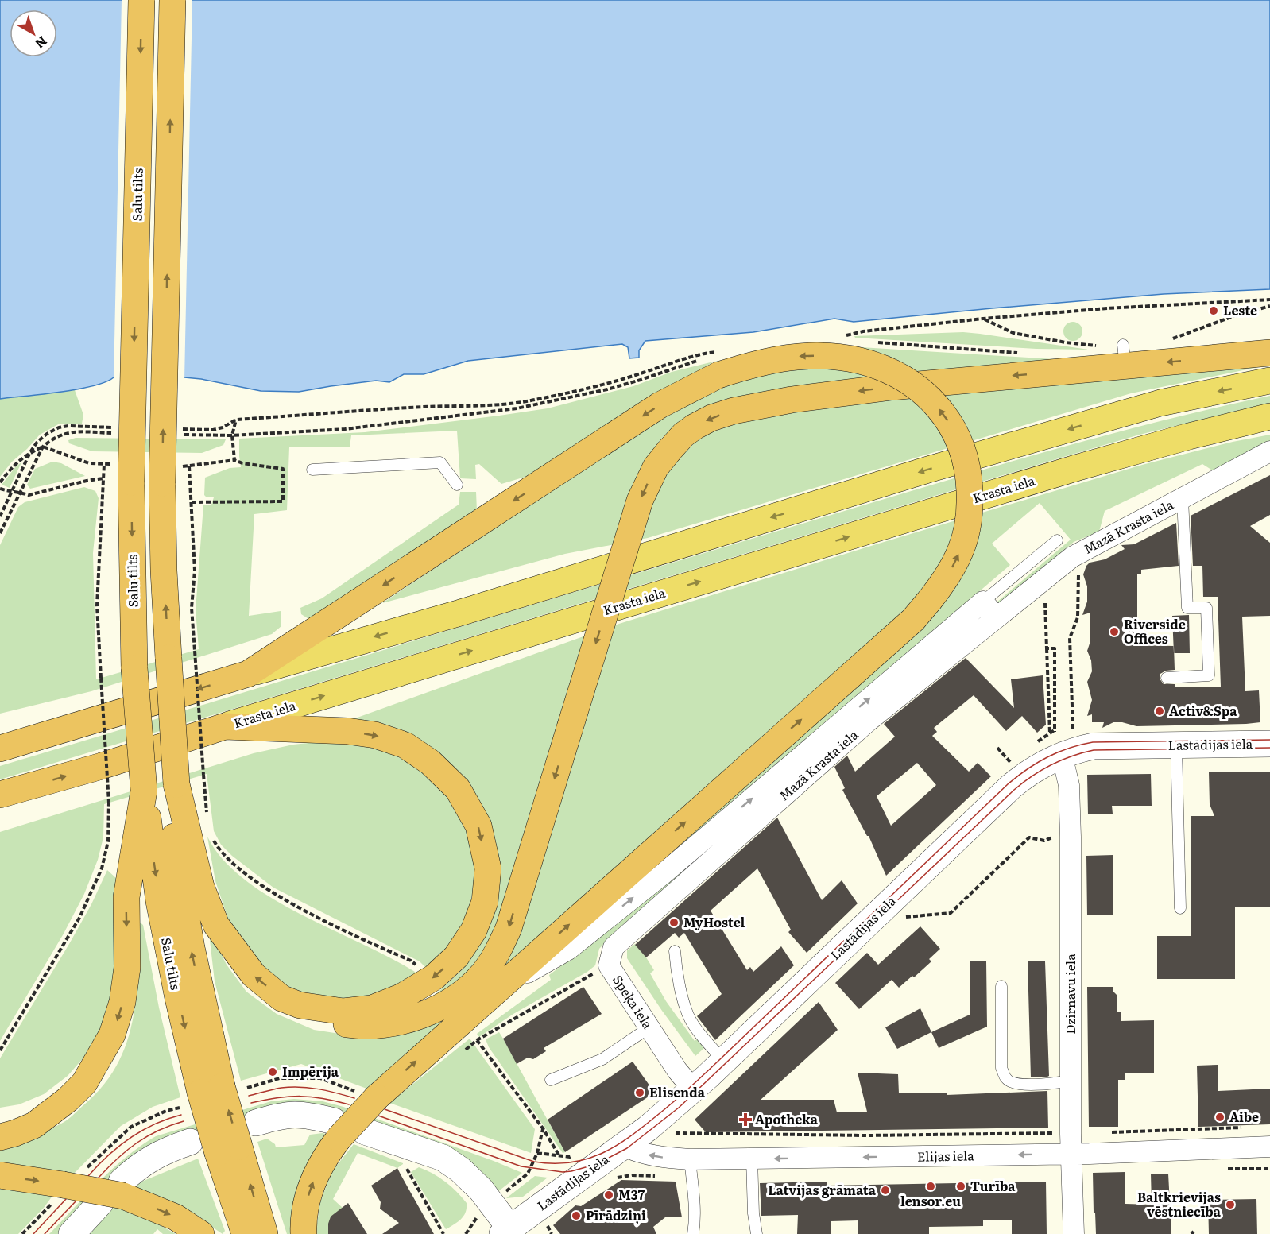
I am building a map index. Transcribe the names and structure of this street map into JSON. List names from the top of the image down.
{
  "streets": {
    "highway": ["Salu tilts", "Krasta iela"],
    "street": [
      "Mazā Krasta iela",
      "Lastādijas iela",
      "Dzirnavu iela",
      "Speķa iela",
      "Elijas iela"
    ]
  },
  "crossings": [
    ["Mazā Krasta iela", "Speķa iela"],
    ["Lastādijas iela", "Dzirnavu iela"],
    ["Lastādijas iela", "Speķa iela"],
    ["Lastādijas iela", "Elijas iela"],
    ["Dzirnavu iela", "Elijas iela"]
  ],
  "one_way": ["Elijas iela"],
  "places": {
    "other": [
      "Leste",
      "Riverside Offices",
      "Activ&Spa",
      "MyHostel",
      "Impērija",
      "Elisenda",
      "Aibe",
      "lensor.eu",
      "Turība",
      "Latvijas grāmata",
      "M37",
      "Baltkrievijas vēstniecība",
      "Pīrādziņi"
    ],
    "health": ["Apotheka"]
  },
  "north": "bottom right"
}
